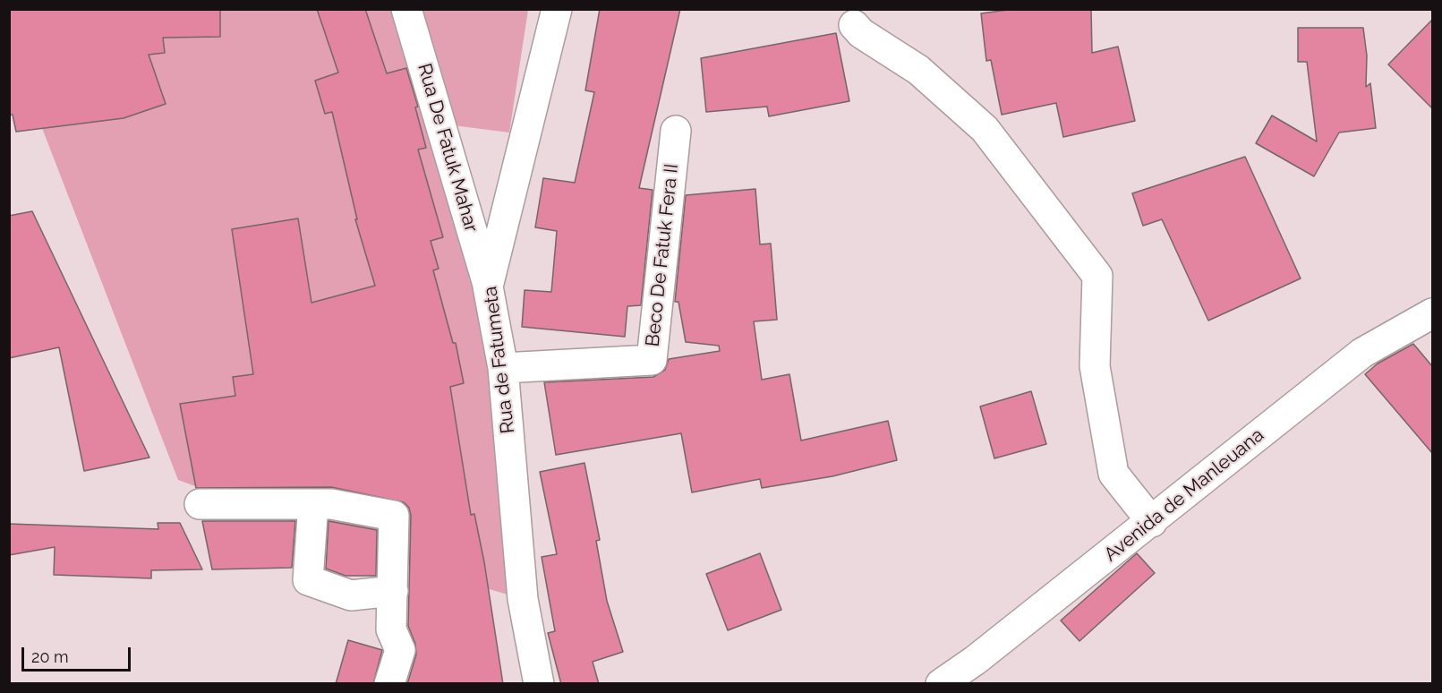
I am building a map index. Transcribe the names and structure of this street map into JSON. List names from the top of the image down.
{
  "streets": {
    "street": [
      "Rua De Fatuk Mahar",
      "Beco De Fatuk Fera II",
      "Rua de Fatumeta",
      "Avenida de Manleuana"
    ]
  },
  "crossings": [
    ["Rua De Fatuk Mahar", "Rua de Fatumeta"],
    ["Beco De Fatuk Fera II", "Rua de Fatumeta"]
  ],
  "scale_bar": "20 m"
}
